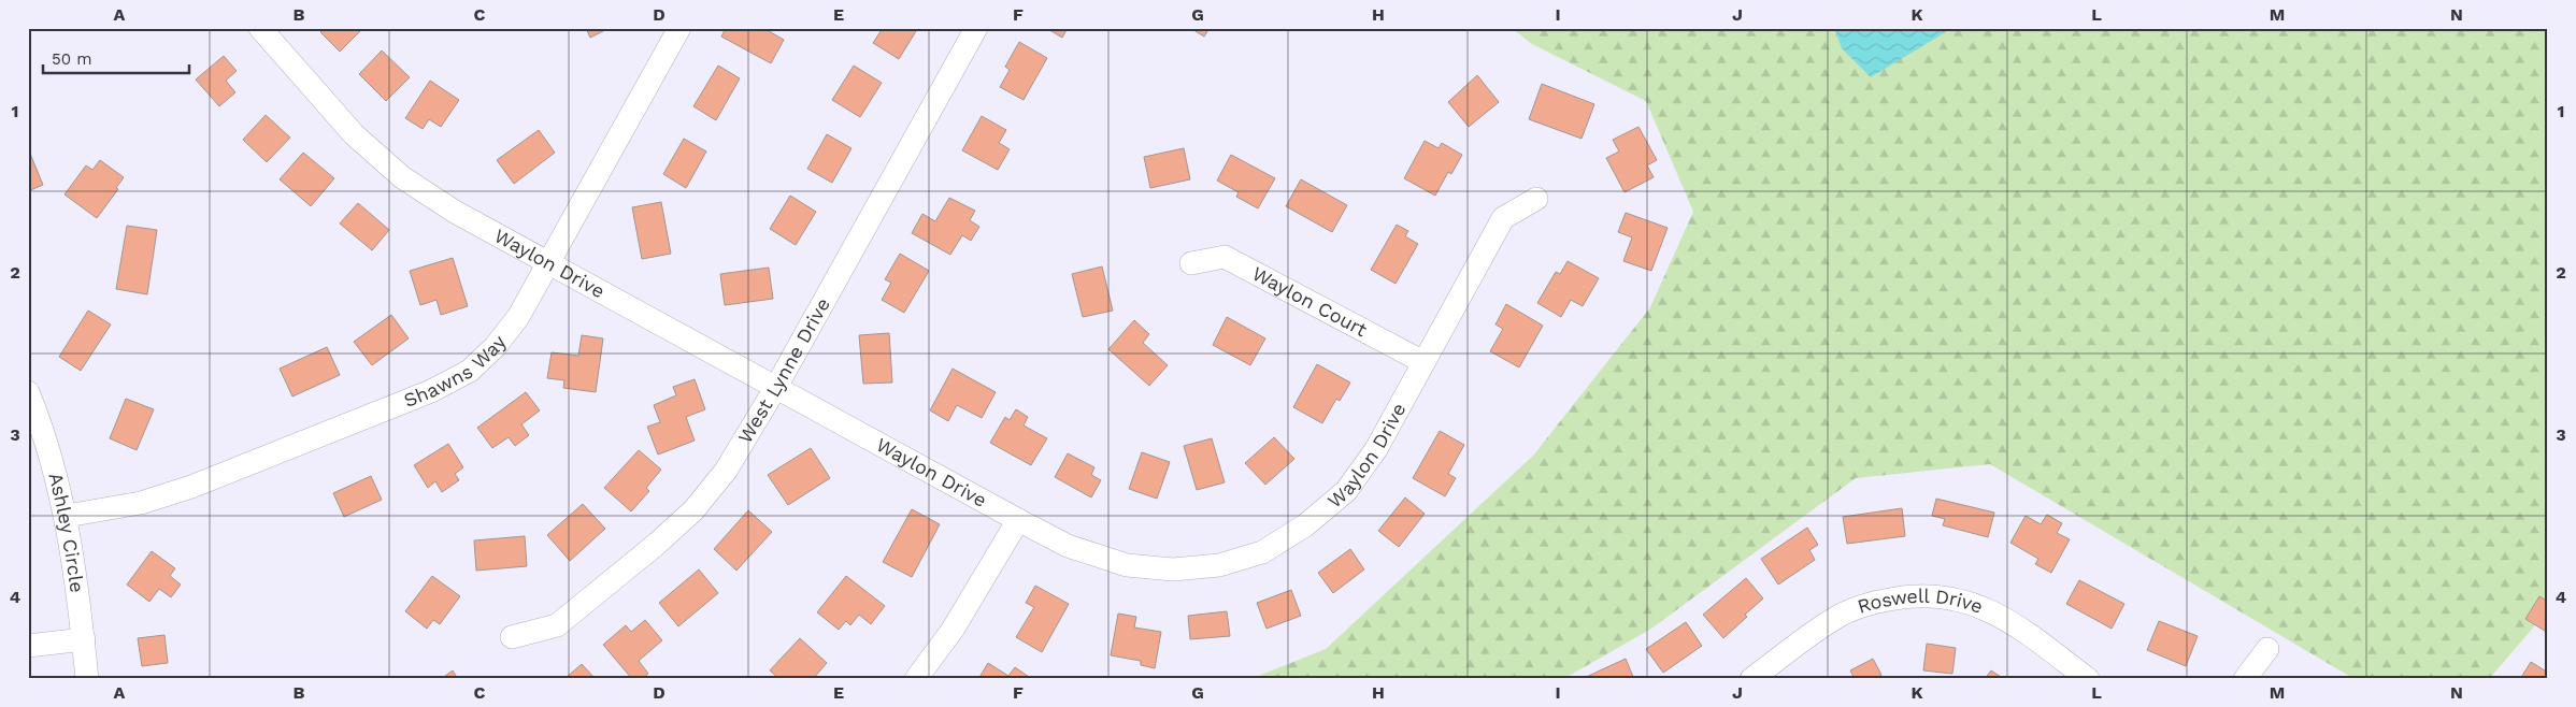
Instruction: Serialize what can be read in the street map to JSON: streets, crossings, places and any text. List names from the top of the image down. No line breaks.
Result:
{"streets":{"street":["Waylon Drive","Waylon Court","Shawns Way","West Lynne Drive","Ashley Circle","Roswell Drive"]},"crossings":[["Waylon Drive","Waylon Court"],["Waylon Drive","Shawns Way"],["Waylon Drive","West Lynne Drive"],["Shawns Way","Ashley Circle"]],"scale_bar":"50 m","grid":{"columns":["A","B","C","D","E","F","G","H","I","J","K","L","M","N"],"rows":["1","2","3","4"]}}
